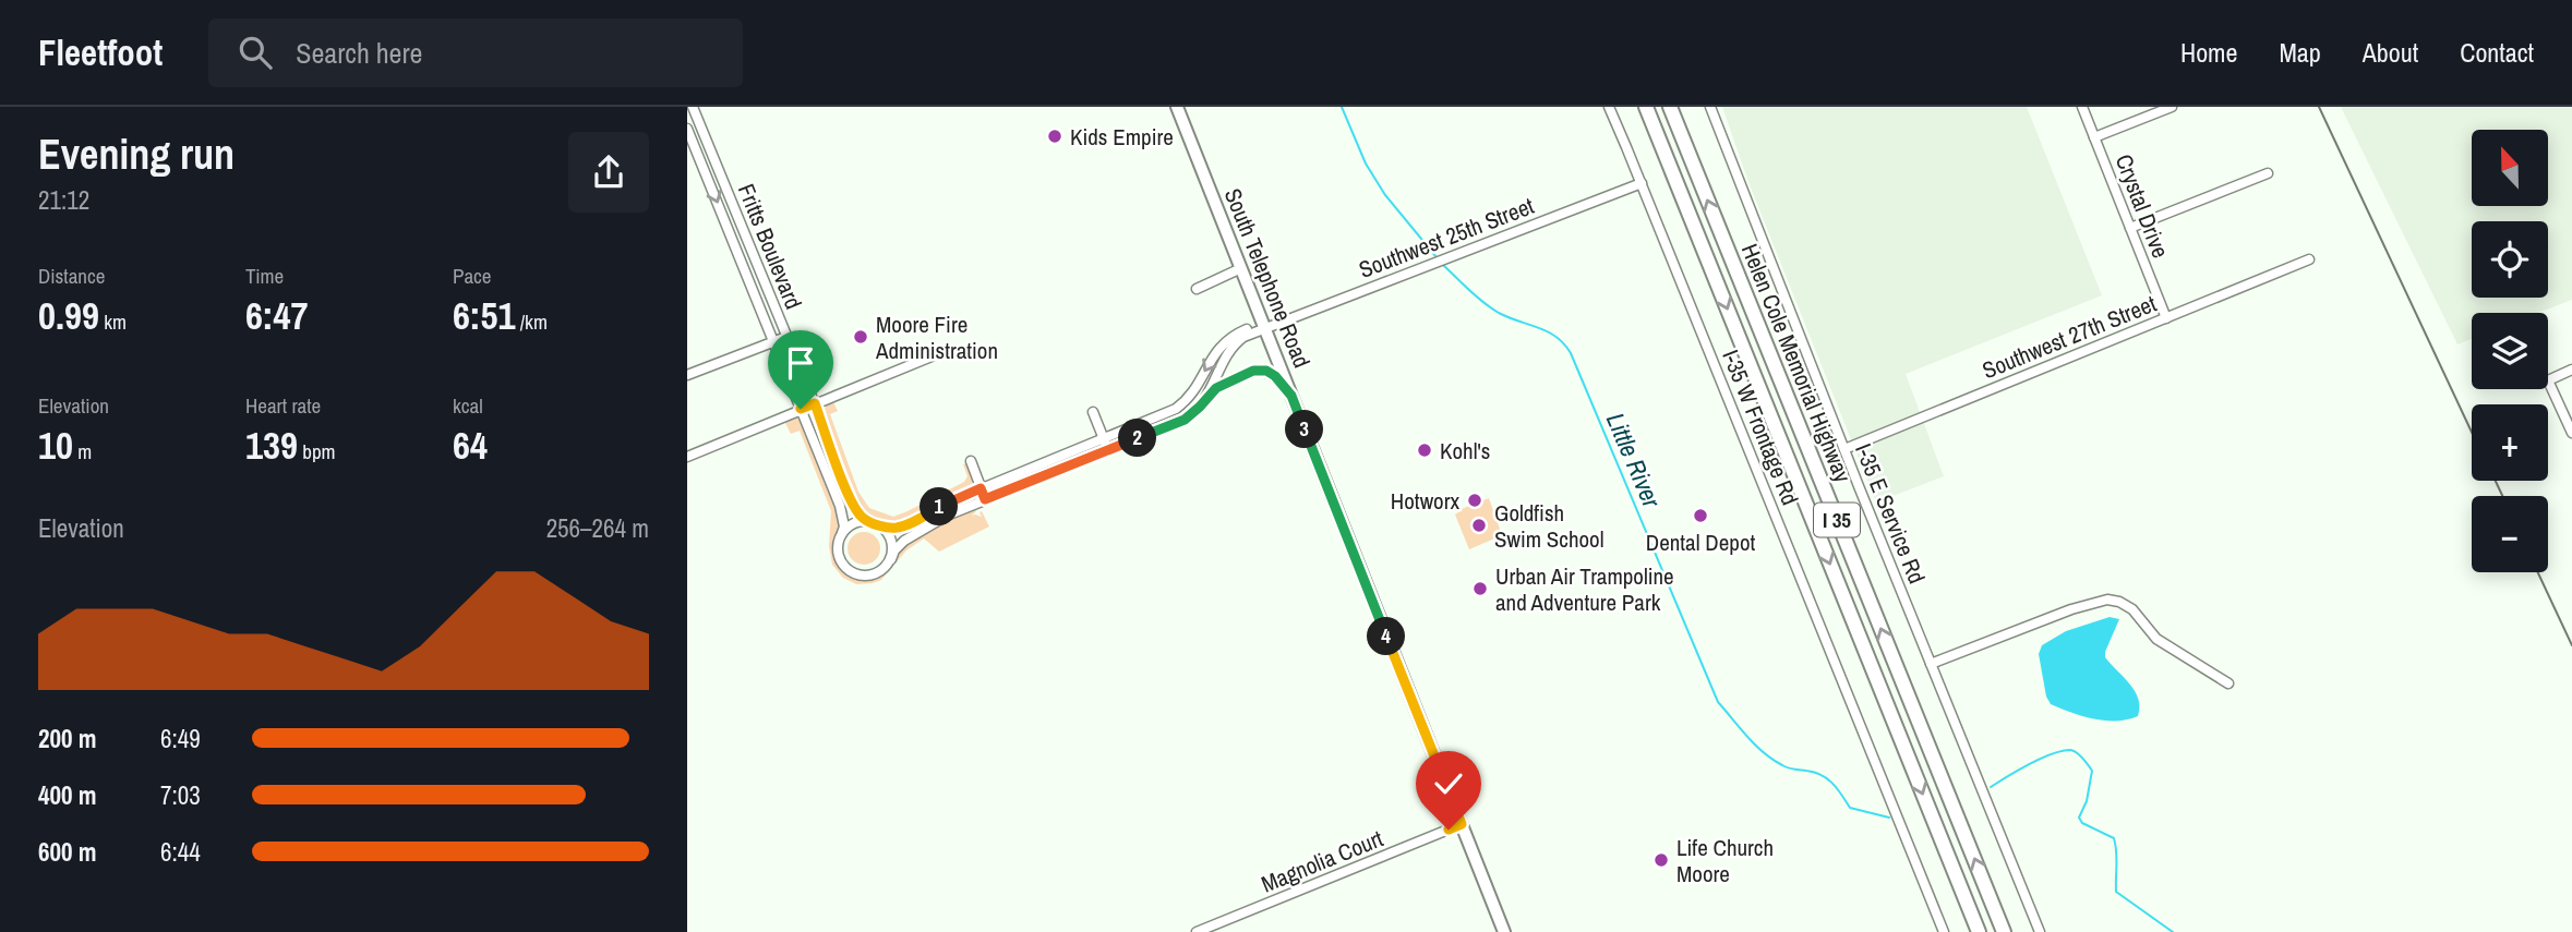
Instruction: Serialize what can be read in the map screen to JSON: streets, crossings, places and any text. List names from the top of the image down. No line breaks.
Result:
{"streets":{"highway":["Helen Cole Memorial Highway","I 35"],"main road":["South Telephone Road"],"street":["Crystal Drive","Southwest 25th Street","Fritts Boulevard","Southwest 27th Street","I-35 W Frontage Rd","I-35 E Service Rd","Magnolia Court"]},"crossings":[["Crystal Drive","Southwest 27th Street"],["Southwest 25th Street","South Telephone Road"],["Southwest 25th Street","I-35 W Frontage Rd"],["South Telephone Road","Magnolia Court"],["Southwest 27th Street","I-35 E Service Rd"]],"water":["Little River"],"places":["Kids Empire","Moore Fire Administration","Kohl's","Hotworx","Dental Depot","Goldfish Swim School","Urban Air Trampoline and Adventure Park","Life Church Moore"],"north":"top","page":{"header":"Fleetfoot","search":"Search here","nav":["Home","Map","About","Contact"],"heading":["Evening run","21:12"],"map_buttons":["+","−"],"stats":[["Distance","0.99 km"],["Time","6:47"],["Pace","6:51 /km"],["Elevation","10 m"],["Heart rate","139 bpm"],["kcal","64"]],"pins":["3","2","1","4"],"chart":["Elevation","256–264 m"],"list":[{"name":"200 m","note":"6:49"},{"name":"400 m","note":"7:03"},{"name":"600 m","note":"6:44"}]}}
